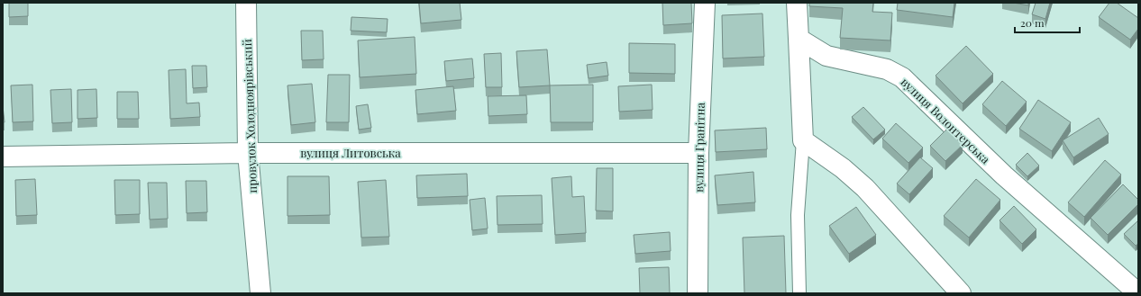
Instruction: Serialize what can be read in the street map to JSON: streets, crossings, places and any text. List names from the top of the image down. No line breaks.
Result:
{"streets":{"street":["провулок Холодноярівський","вулиця Волонтерська","вулиця Гранітна","вулиця Литовська"]},"crossings":[["провулок Холодноярівський","вулиця Литовська"],["вулиця Гранітна","вулиця Литовська"]],"scale_bar":"20 m"}
